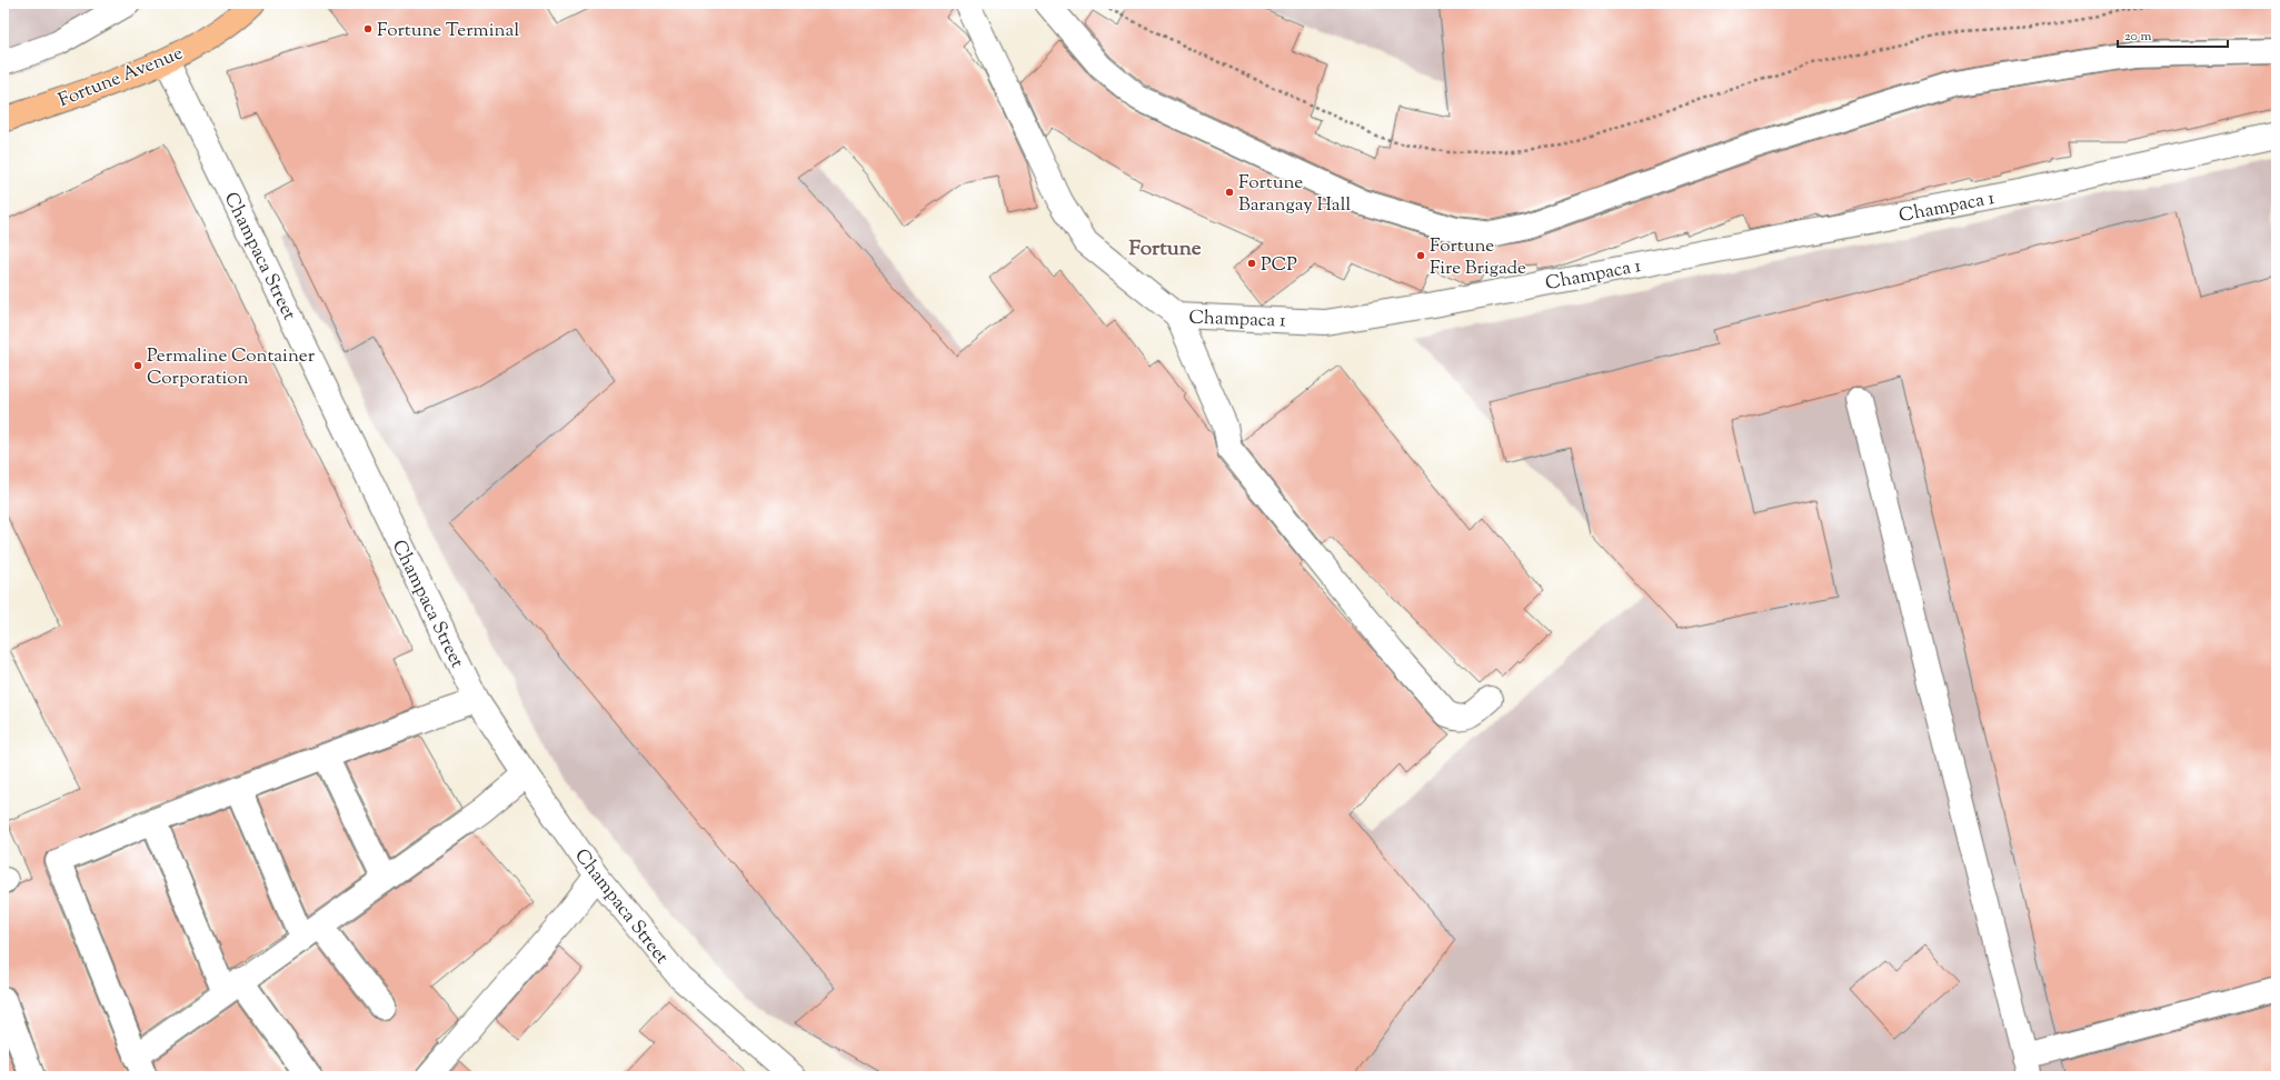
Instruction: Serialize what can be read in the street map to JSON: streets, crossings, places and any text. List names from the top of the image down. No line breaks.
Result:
{"streets":{"main road":["Fortune Avenue"],"street":["Champaca 1","Champaca Street"]},"crossings":[["Fortune Avenue","Champaca Street"]],"districts":["Fortune"],"places":["Fortune Terminal","Fortune Barangay Hall","Fortune Fire Brigade","PCP","Permaline Container Corporation"],"scale_bar":"20 m"}
